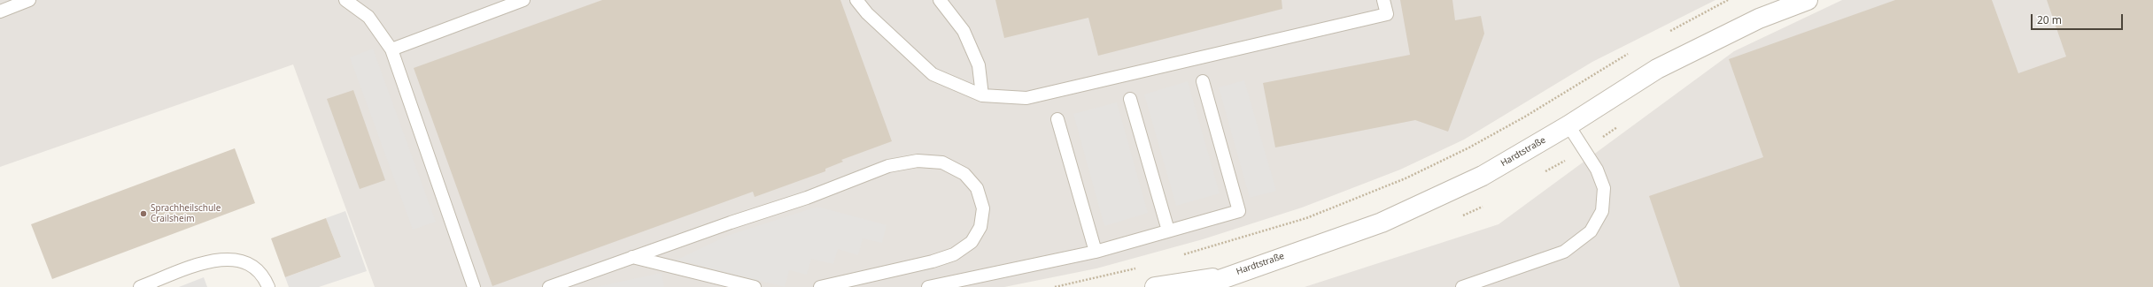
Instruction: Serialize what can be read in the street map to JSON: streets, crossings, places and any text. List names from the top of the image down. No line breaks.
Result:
{"streets":{"street":["Hardtstraße"]},"places":["Sprachheilschule Crailsheim"],"scale_bar":"20 m"}
